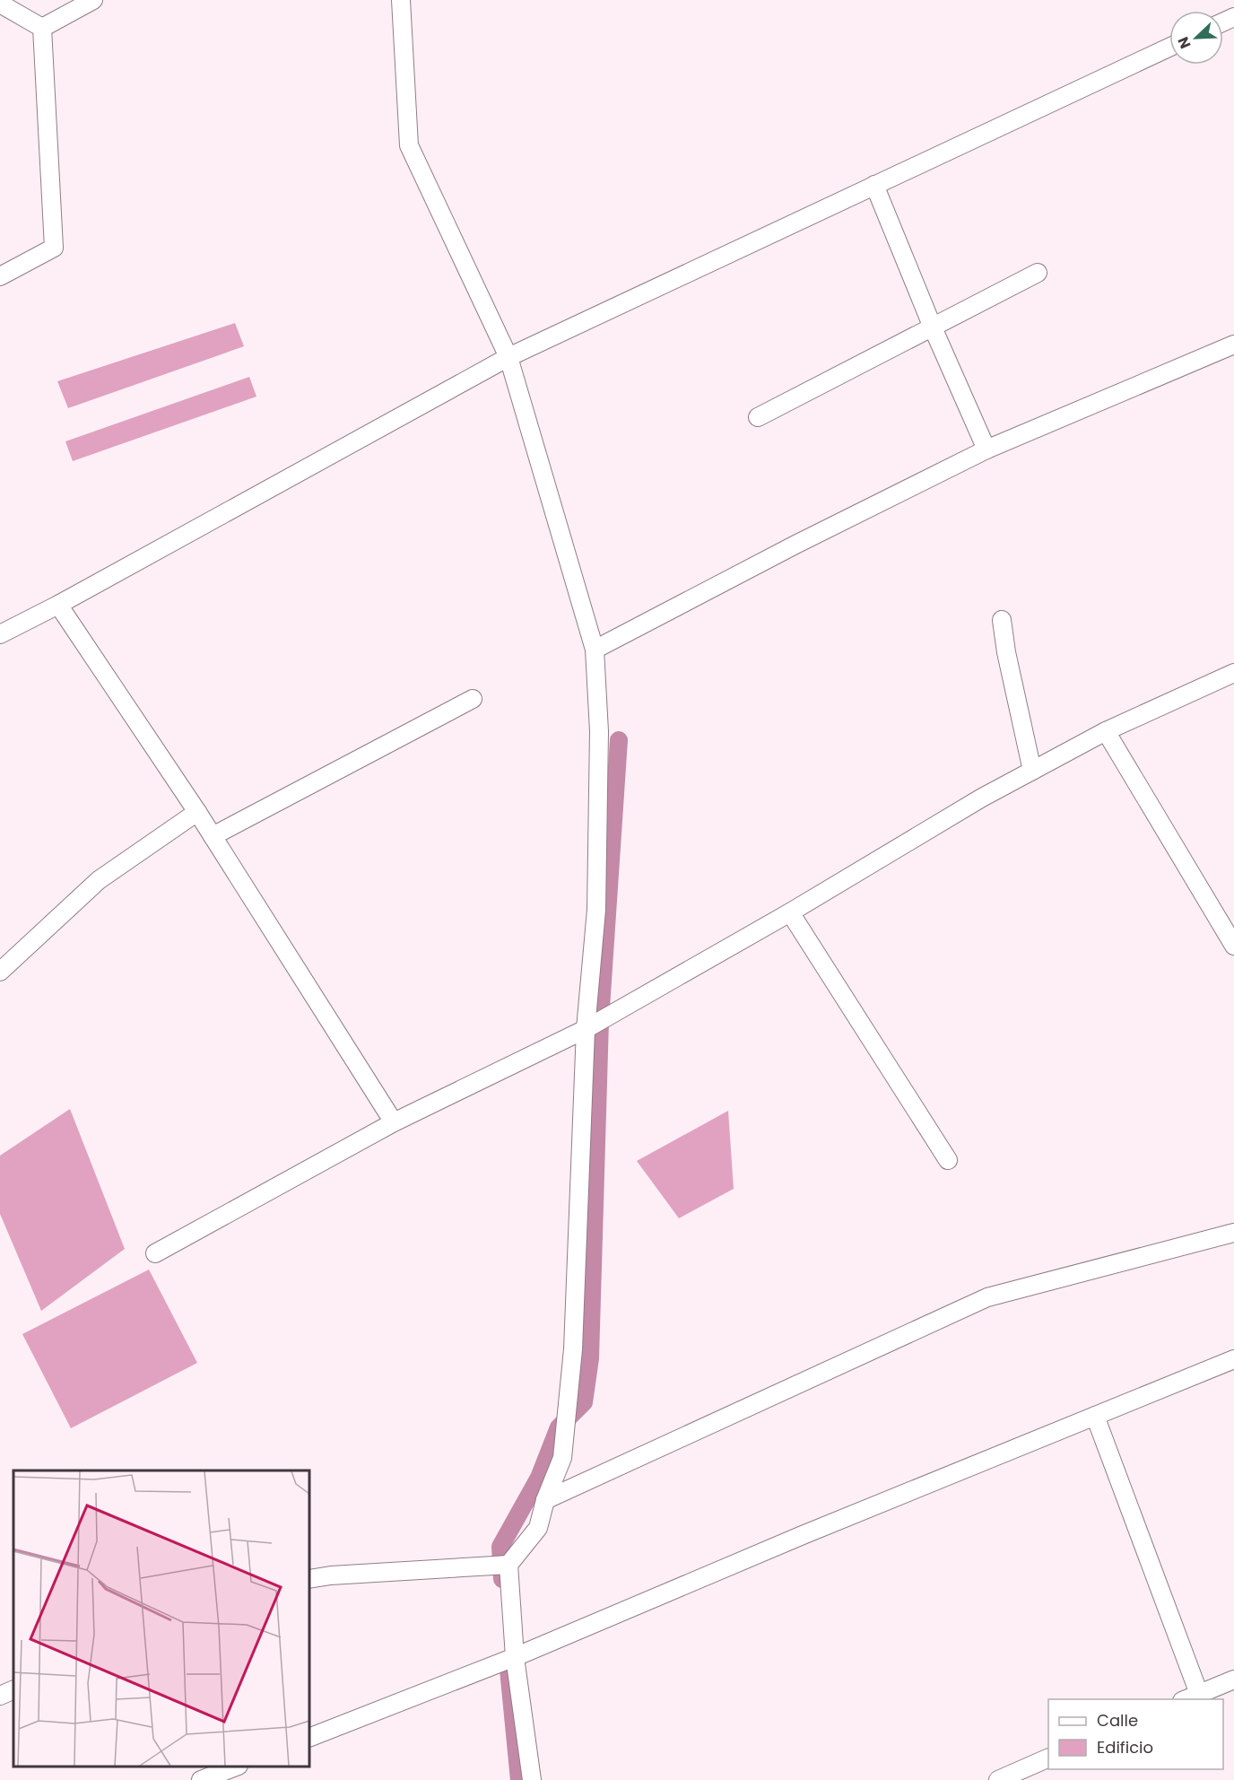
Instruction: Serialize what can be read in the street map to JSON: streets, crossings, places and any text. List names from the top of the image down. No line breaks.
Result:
{"legend":["Calle","Edificio"],"north":"bottom left"}
